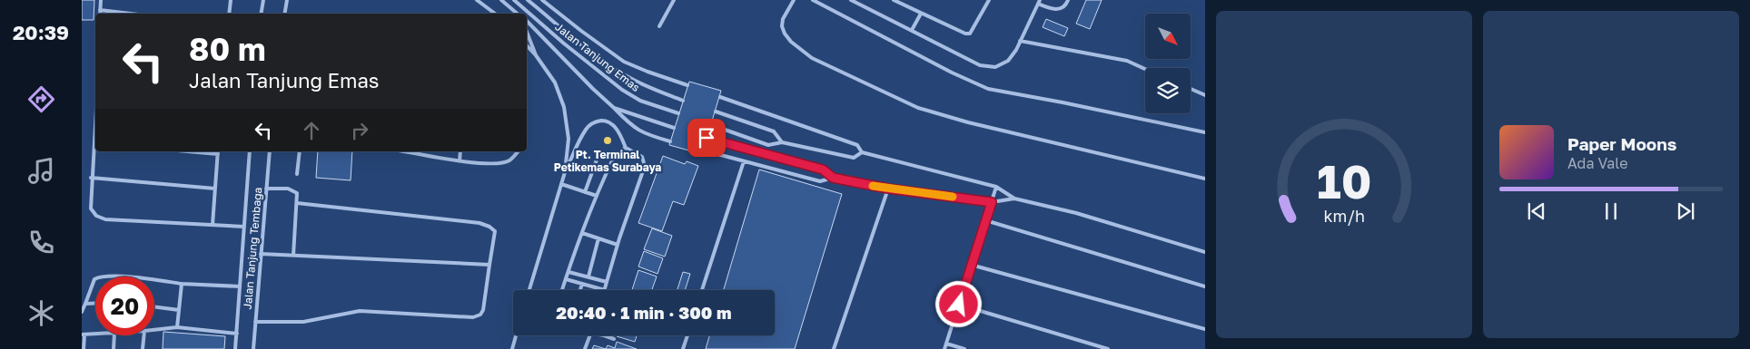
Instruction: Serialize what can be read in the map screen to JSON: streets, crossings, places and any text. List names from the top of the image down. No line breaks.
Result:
{"streets":{"lane":["Jalan Tanjung Emas","Jalan Tanjung Tembaga"]},"places":["Pt. Terminal Petikemas Surabaya"],"north":"bottom right","page":{"tabs":"20:39","turn":["80 m","Jalan Tanjung Emas"],"song":["Paper Moons","Ada Vale"],"limit":"20","trip":"20:40 · 1 min · 300 m","gauge":["10","km/h"]}}
